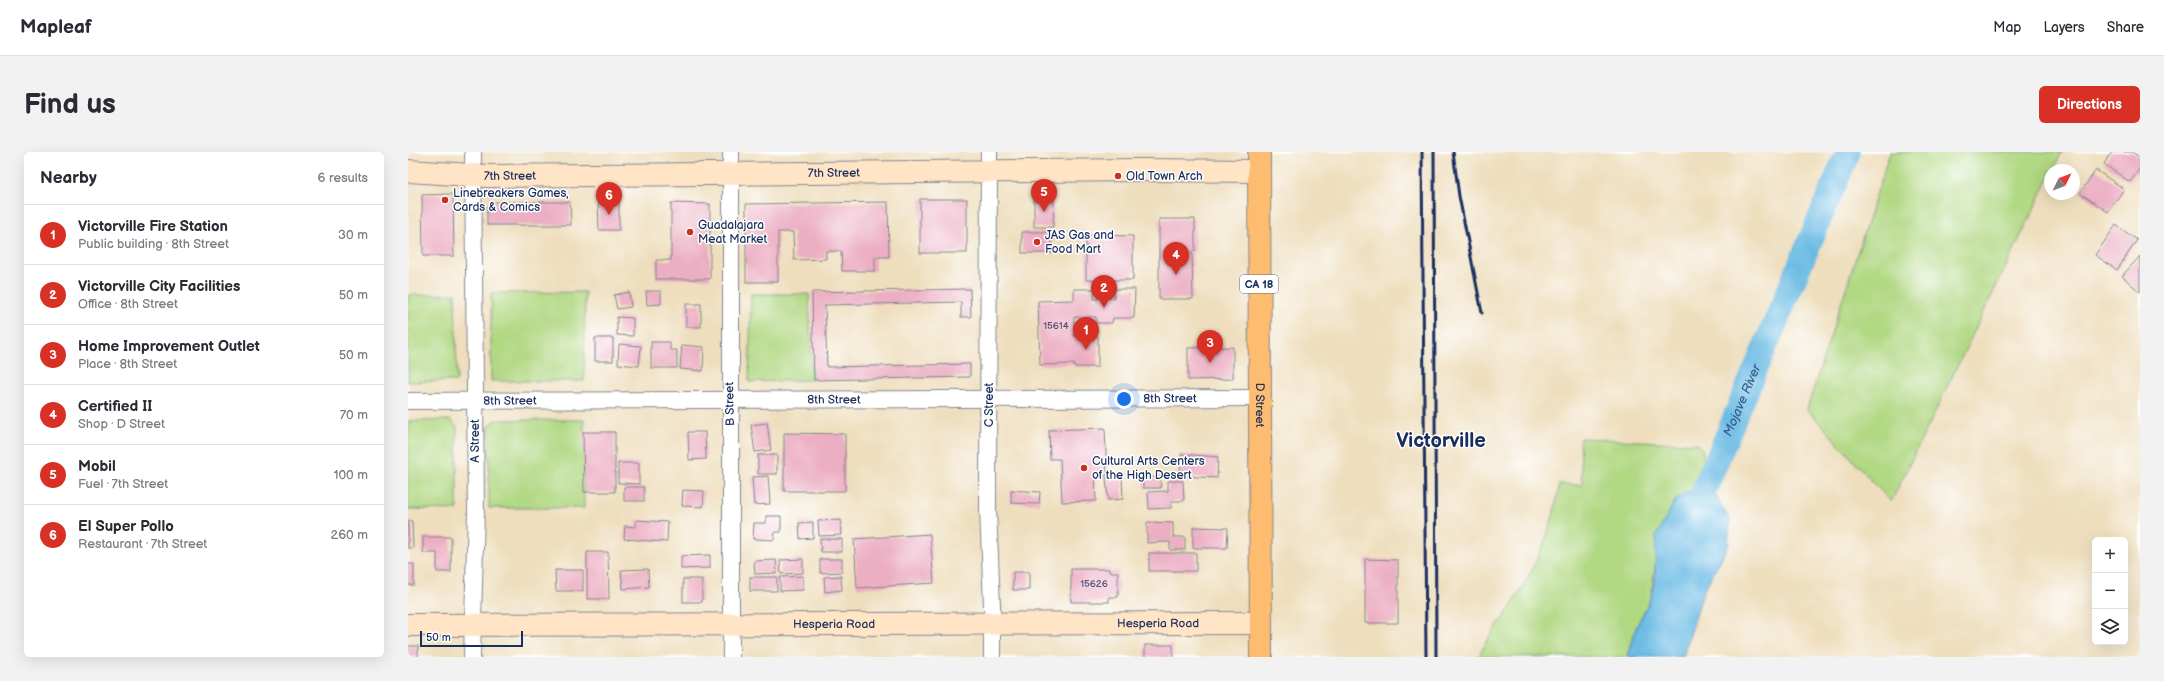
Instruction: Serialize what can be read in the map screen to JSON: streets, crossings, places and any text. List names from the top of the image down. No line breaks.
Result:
{"streets":{"main road":["7th Street","CA 18","D Street","Hesperia Road"],"street":["8th Street","B Street","C Street","A Street"]},"crossings":[["7th Street","B Street"],["7th Street","C Street"],["7th Street","D Street"],["7th Street","A Street"],["8th Street","B Street"],["8th Street","C Street"],["8th Street","D Street"],["8th Street","A Street"],["B Street","Hesperia Road"],["C Street","Hesperia Road"],["D Street","Hesperia Road"],["A Street","Hesperia Road"]],"districts":["Victorville"],"water":["Mojave River"],"places":["Old Town Arch","Linebreakers Games, Cards & Comics","Guadalajara Meat Market","JAS Gas and Food Mart","Cultural Arts Centers of the High Desert"],"house_numbers":["15614","15626"],"scale_bar":"50 m","north":"top right","page":{"header":"Mapleaf","nav":["Map","Layers","Share"],"buttons":"Directions","title":"Find us","heading":["Nearby","6 results"],"pins":["5","6","4","2","1","3"],"list":[{"mark":"1","name":"Victorville Fire Station","note":"Public building · 8th Street","value":"30 m"},{"mark":"2","name":"Victorville City Facilities","note":"Office · 8th Street","value":"50 m"},{"mark":"3","name":"Home Improvement Outlet","note":"Place · 8th Street","value":"50 m"},{"mark":"4","name":"Certified II","note":"Shop · D Street","value":"70 m"},{"mark":"5","name":"Mobil","note":"Fuel · 7th Street","value":"100 m"},{"mark":"6","name":"El Super Pollo","note":"Restaurant · 7th Street","value":"260 m"}],"map_buttons":["+","−"],"scale":"50 m"}}
